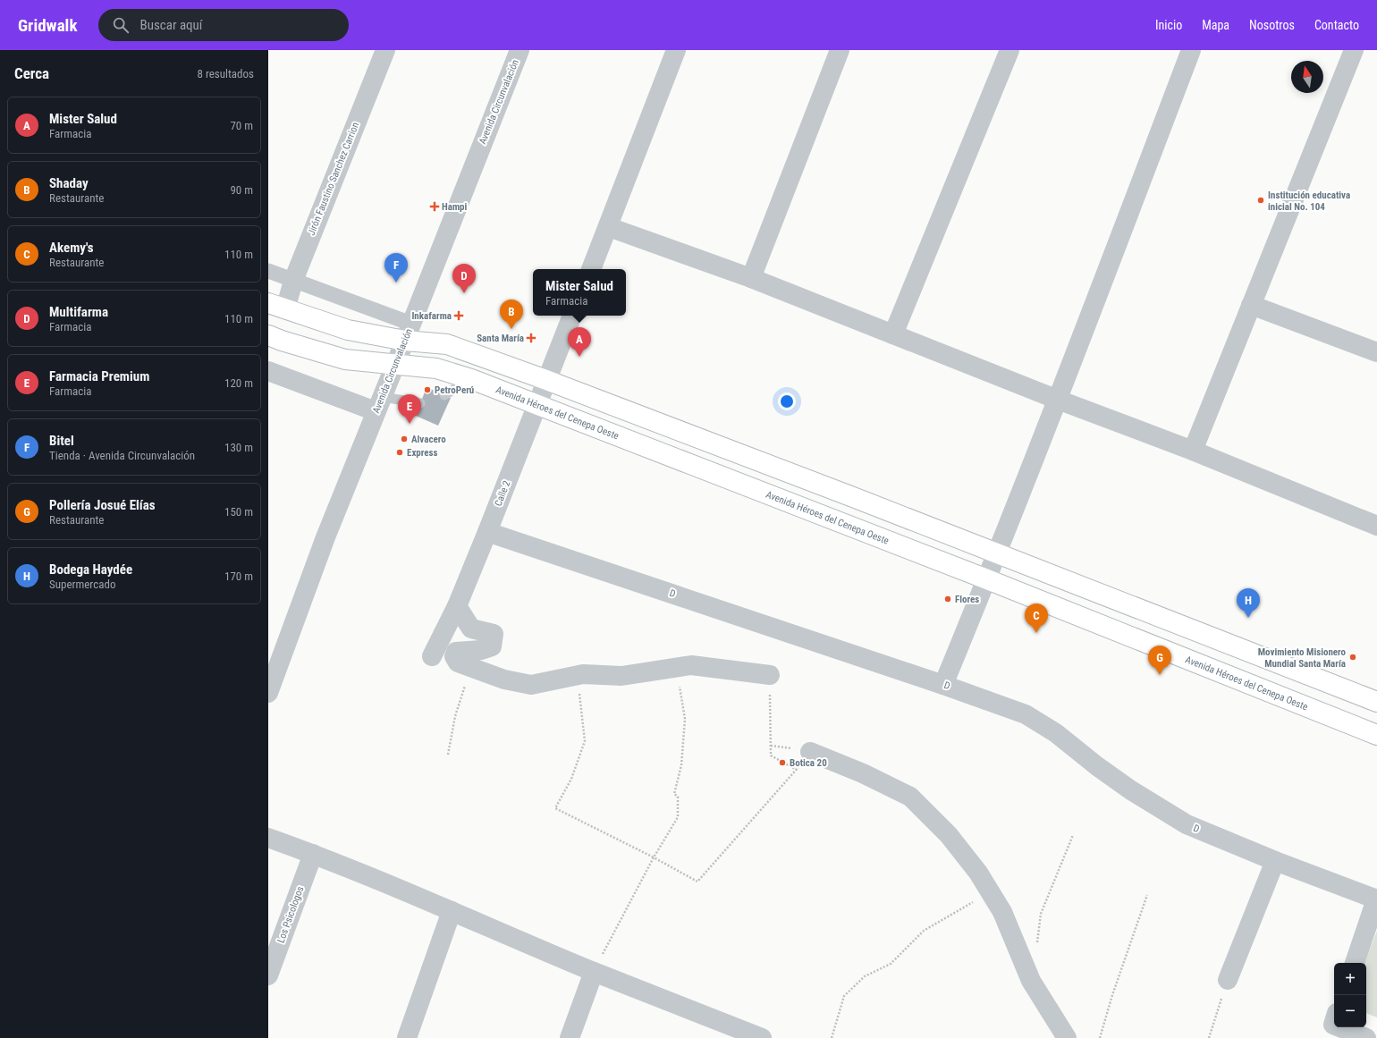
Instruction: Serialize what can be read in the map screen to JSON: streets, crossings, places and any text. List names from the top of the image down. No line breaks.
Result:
{"streets":{"main road":["Avenida Héroes del Cenepa Oeste"],"street":["Avenida Circunvalación","Jirón Faustino Sanchez Carrion","Calle 2","D","Los Psicologos"]},"crossings":[["Avenida Circunvalación","Avenida Héroes del Cenepa Oeste"],["Avenida Héroes del Cenepa Oeste","Calle 2"],["Calle 2","D"]],"places":{"other":["Institución educativa inicial No. 104","PetroPerú","Alvacero","Express","Flores","Movimiento Misionero Mundial Santa María","Botica 20"],"health":["Hampi","Inkafarma","Santa María"]},"north":"top","page":{"header":"Gridwalk","search":"Buscar aquí","nav":["Inicio","Mapa","Nosotros","Contacto"],"heading":["Cerca","8 resultados"],"list":[{"mark":"A","name":"Mister Salud","note":"Farmacia","value":"70 m"},{"mark":"B","name":"Shaday","note":"Restaurante","value":"90 m"},{"mark":"C","name":"Akemy's","note":"Restaurante","value":"110 m"},{"mark":"D","name":"Multifarma","note":"Farmacia","value":"110 m"},{"mark":"E","name":"Farmacia Premium","note":"Farmacia","value":"120 m"},{"mark":"F","name":"Bitel","note":"Tienda · Avenida Circunvalación","value":"130 m"},{"mark":"G","name":"Pollería Josué Elías","note":"Restaurante","value":"150 m"},{"mark":"H","name":"Bodega Haydée","note":"Supermercado","value":"170 m"}],"pins":["F","D","B","A","E","H","C","G"],"popup":["Mister Salud","Farmacia"],"map_buttons":["+","−"]}}
